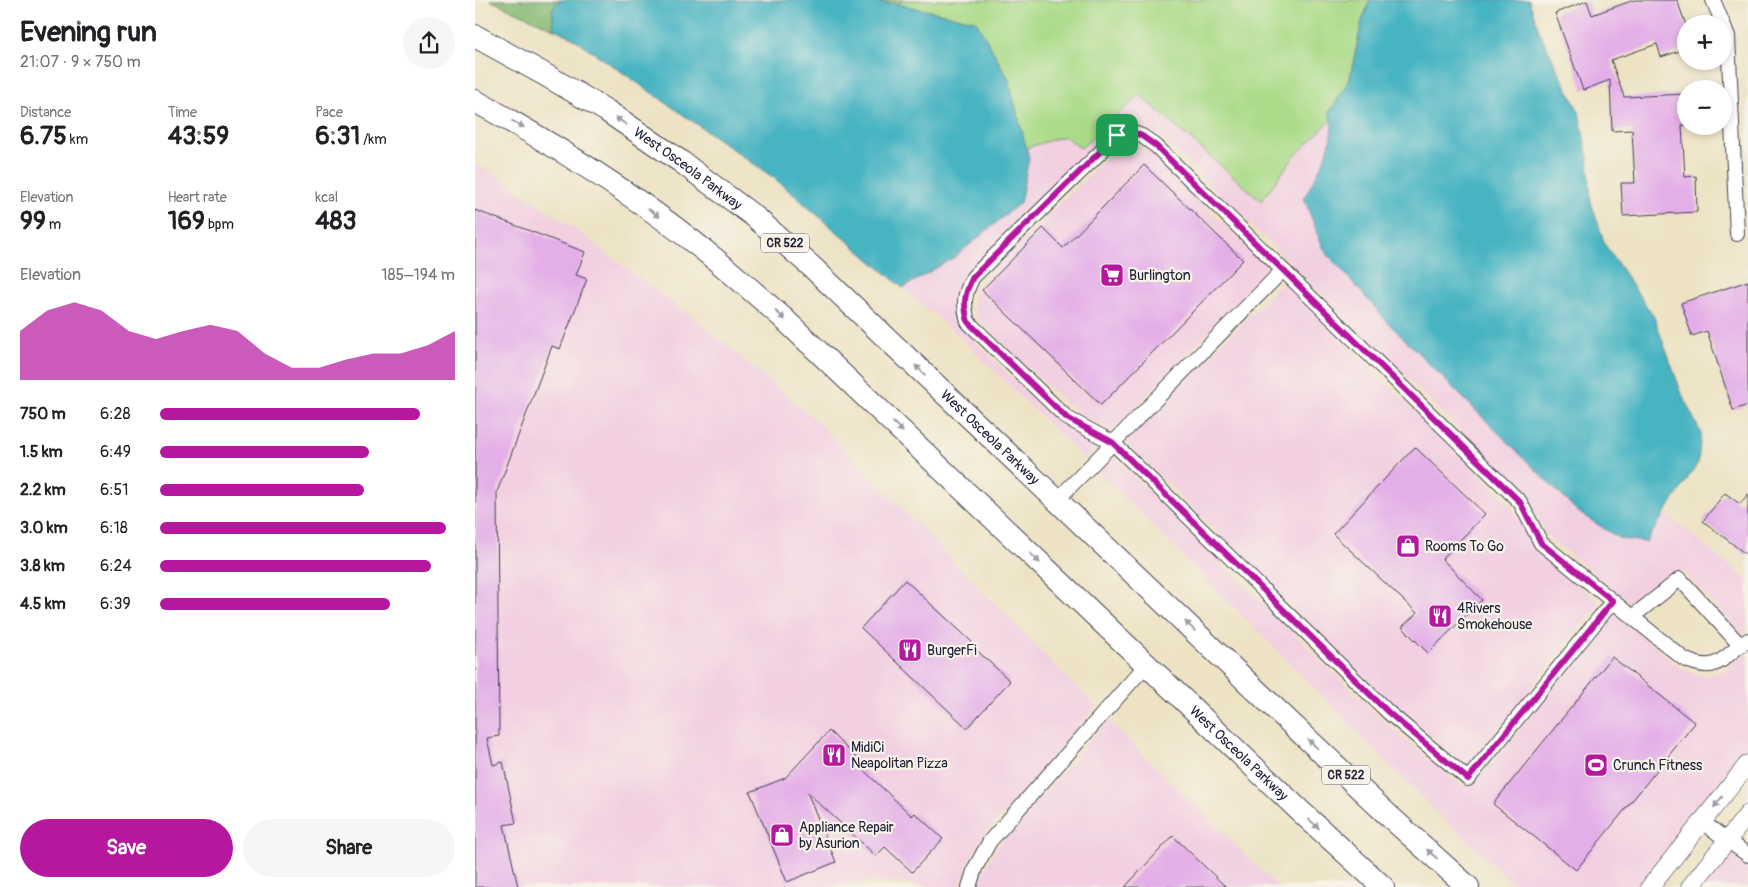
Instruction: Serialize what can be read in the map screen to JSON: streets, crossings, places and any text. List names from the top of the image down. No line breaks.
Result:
{"streets":{"main road":["West Osceola Parkway","CR 522"]},"places":{"supermarket":["Burlington"],"shop":["Rooms To Go","Appliance Repair by Asurion"],"restaurant":["4Rivers Smokehouse","BurgerFi","MidiCi Neapolitan Pizza"],"sports":["Crunch Fitness"]},"page":{"heading":["Evening run","21:07 · 9 × 750 m"],"map_buttons":["+","−"],"stats":[["Distance","6.75 km"],["Time","43:59"],["Pace","6:31 /km"],["Elevation","99 m"],["Heart rate","169 bpm"],["kcal","483"]],"chart":["Elevation","185–194 m"],"list":[{"name":"750 m","note":"6:28"},{"name":"1.5 km","note":"6:49"},{"name":"2.2 km","note":"6:51"},{"name":"3.0 km","note":"6:18"},{"name":"3.8 km","note":"6:24"},{"name":"4.5 km","note":"6:39"}],"buttons":["Save","Share"]}}
